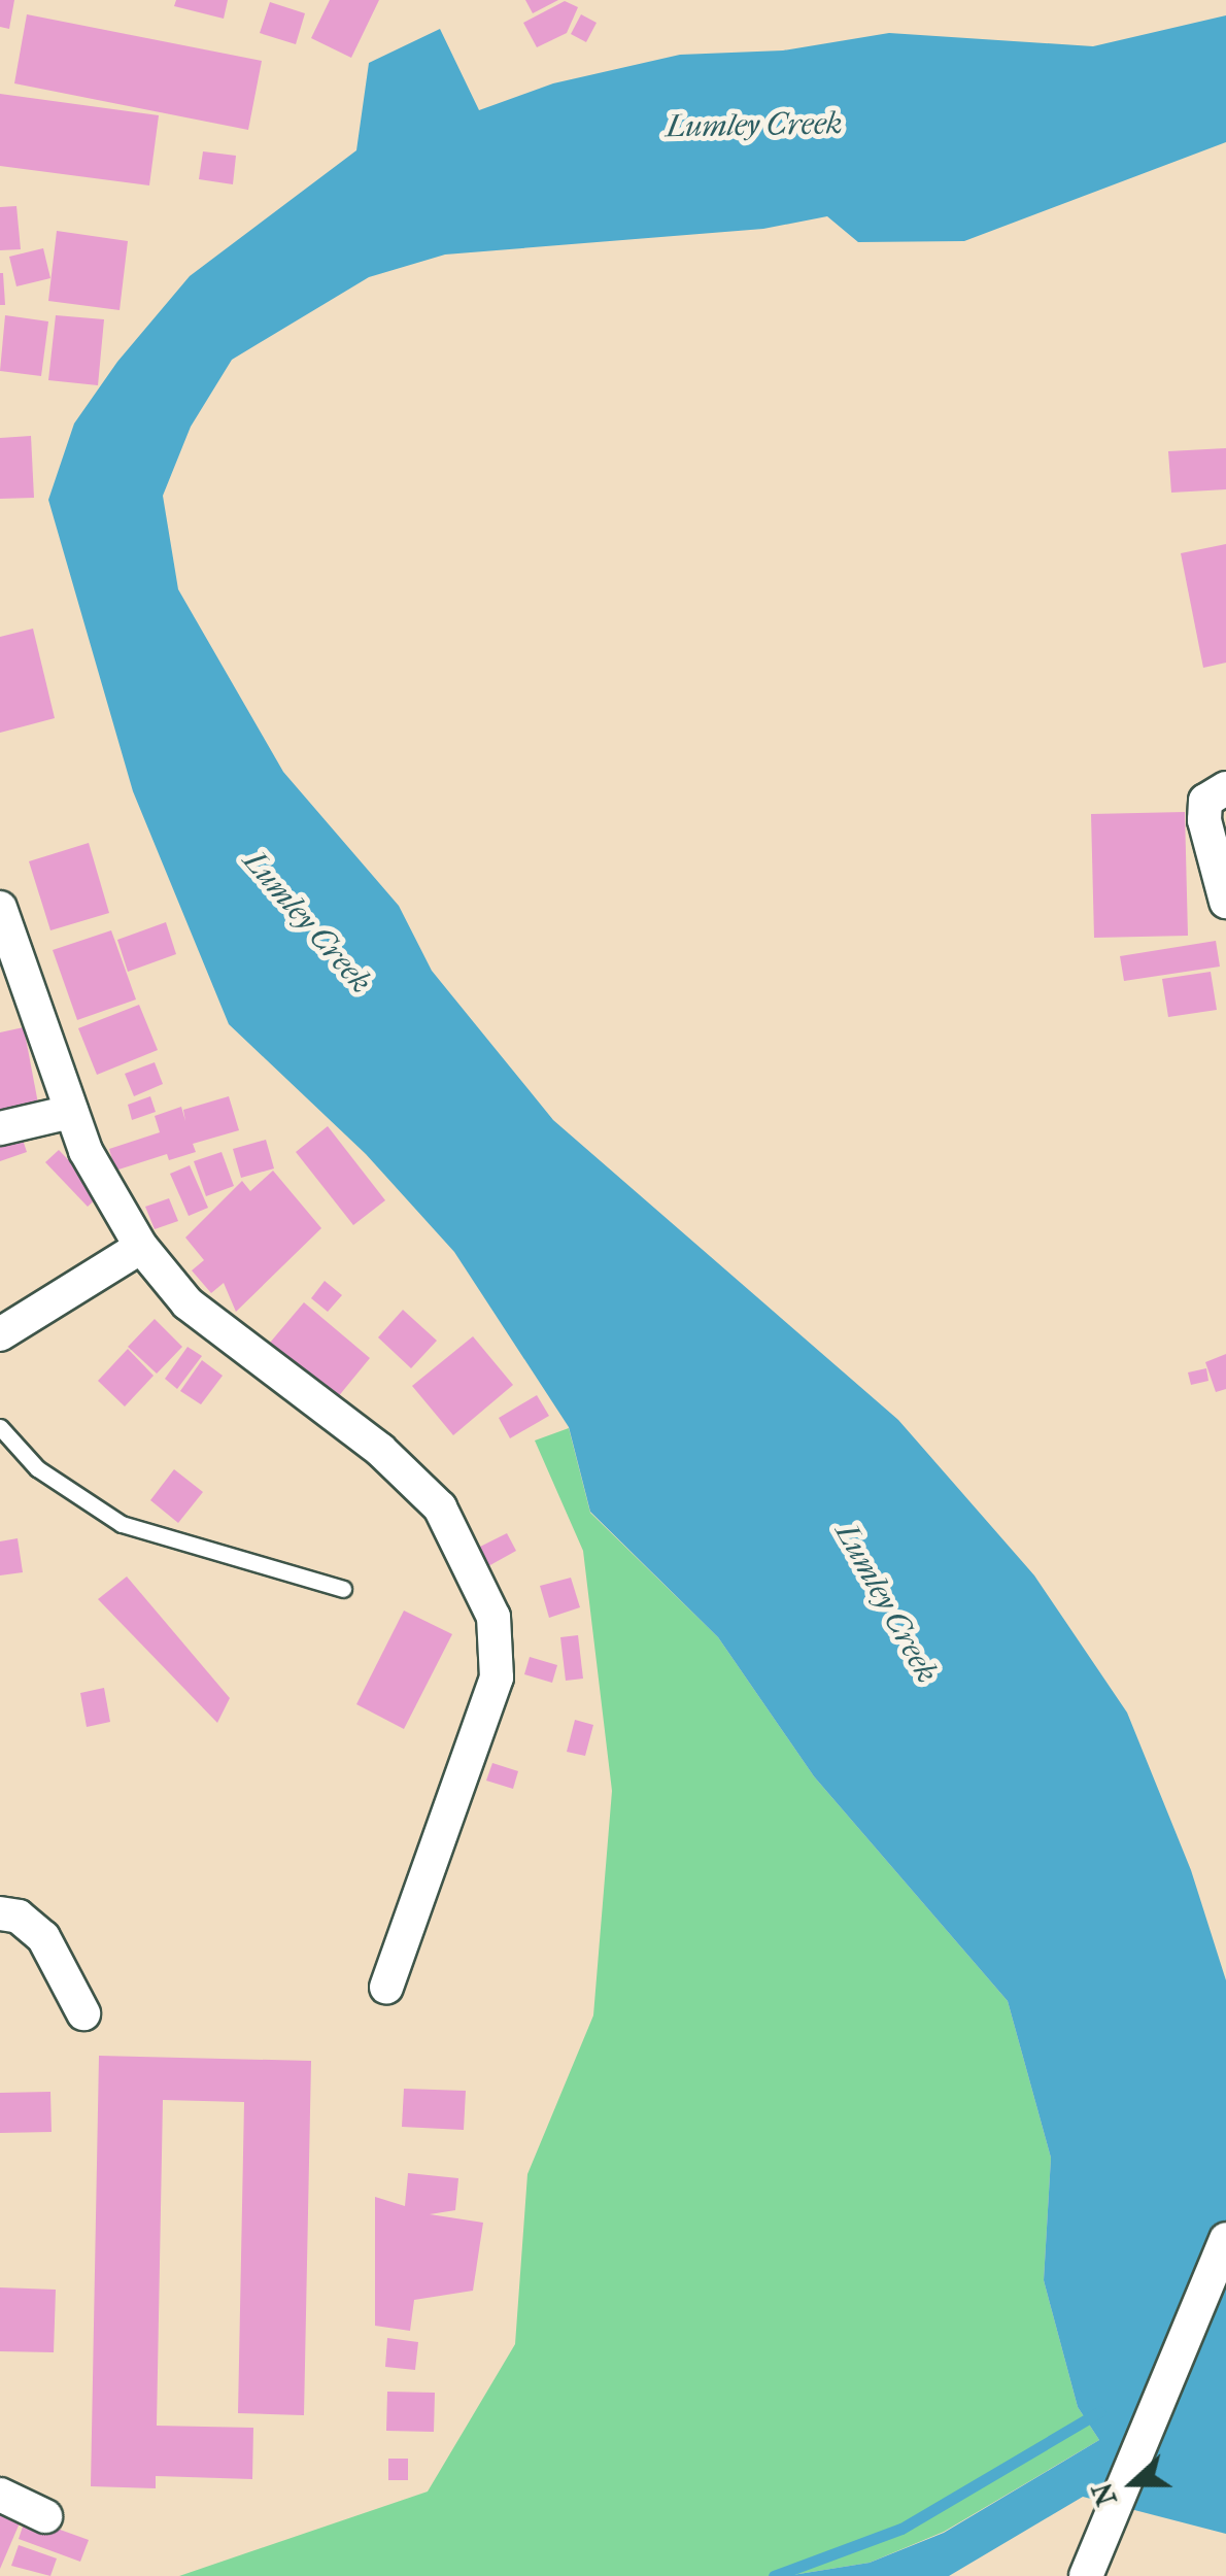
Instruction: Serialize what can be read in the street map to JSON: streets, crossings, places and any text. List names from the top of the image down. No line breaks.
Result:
{"water":["Lumley Creek"],"north":"left"}
